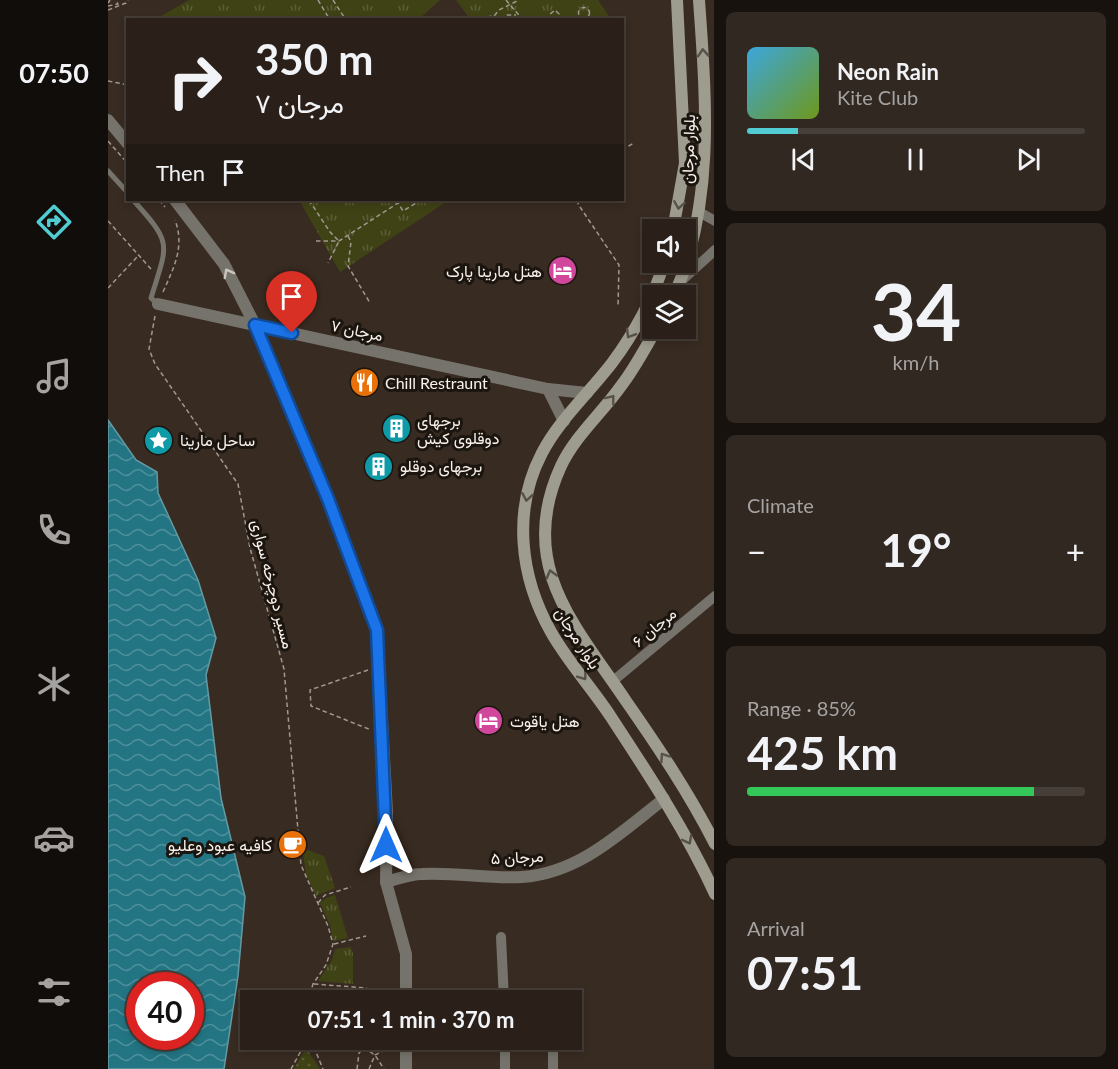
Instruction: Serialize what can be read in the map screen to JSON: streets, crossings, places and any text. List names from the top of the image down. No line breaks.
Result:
{"streets":{"main road":["بلوار مرجان"],"street":["مرجان ۷","مرجان ۶","مرجان ۵"],"path":["مسیر دوچرخه سواری"]},"crossings":[["بلوار مرجان","مرجان ۷"],["بلوار مرجان","مرجان ۶"],["بلوار مرجان","مرجان ۵"],["مرجان ۷","مسیر دوچرخه سواری"]],"places":{"hotel":["هتل مارینا پارک","هتل یاقوت"],"restaurant":["Chill Restraunt"],"building":["برجهای دوقلوی کیش","برجهای دوقلو"],"place":["ساحل مارینا"],"cafe":["کافیه عبود وعلیو"]},"page":{"tabs":"07:50","turn":["350 m","مرجان ۷"],"song":["Neon Rain","Kite Club"],"then":"Then","tile":[["34","km/h"],"Climate",["Range · 85%","425 km"],["Arrival","07:51"]],"heat":["−","19°","+"],"limit":"40","trip":"07:51 · 1 min · 370 m"}}
